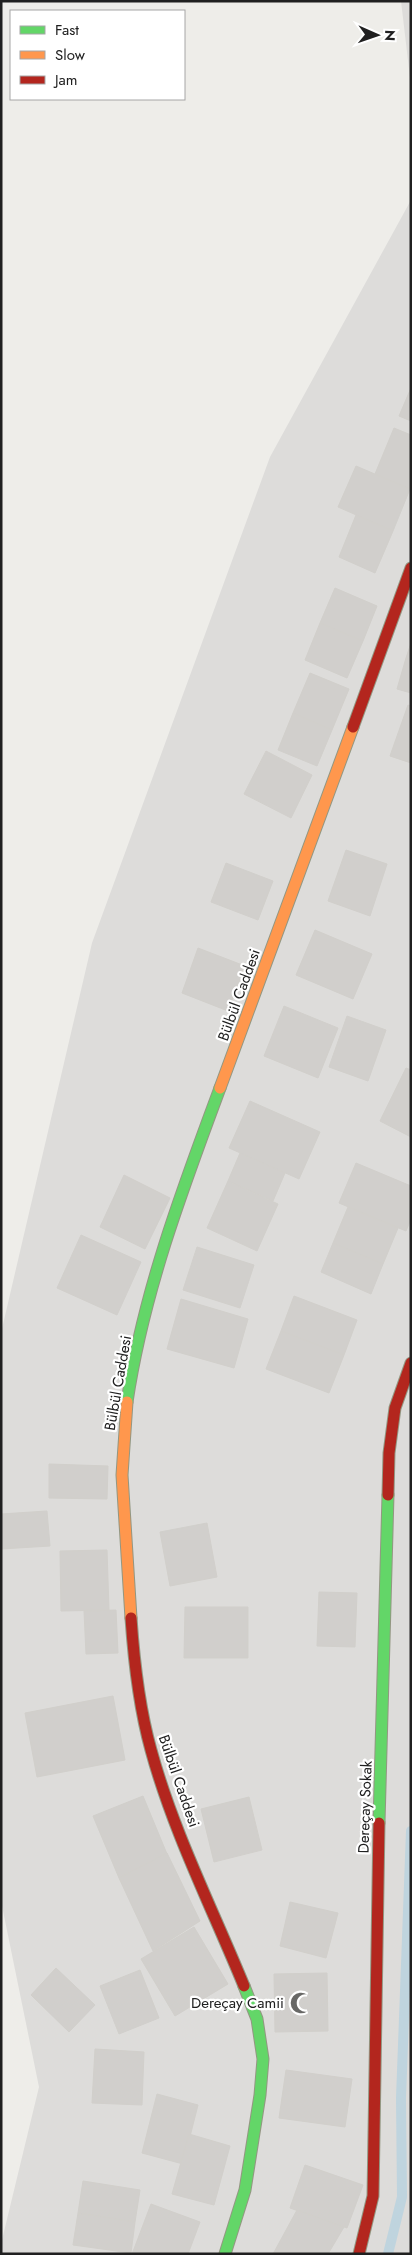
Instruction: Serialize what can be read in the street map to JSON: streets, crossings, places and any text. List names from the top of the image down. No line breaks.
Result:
{"streets":{"street":["Bülbül Caddesi","Dereçay Sokak"]},"places":{"mosque":["Dereçay Camii"]},"legend":["Fast","Slow","Jam"],"north":"right"}
